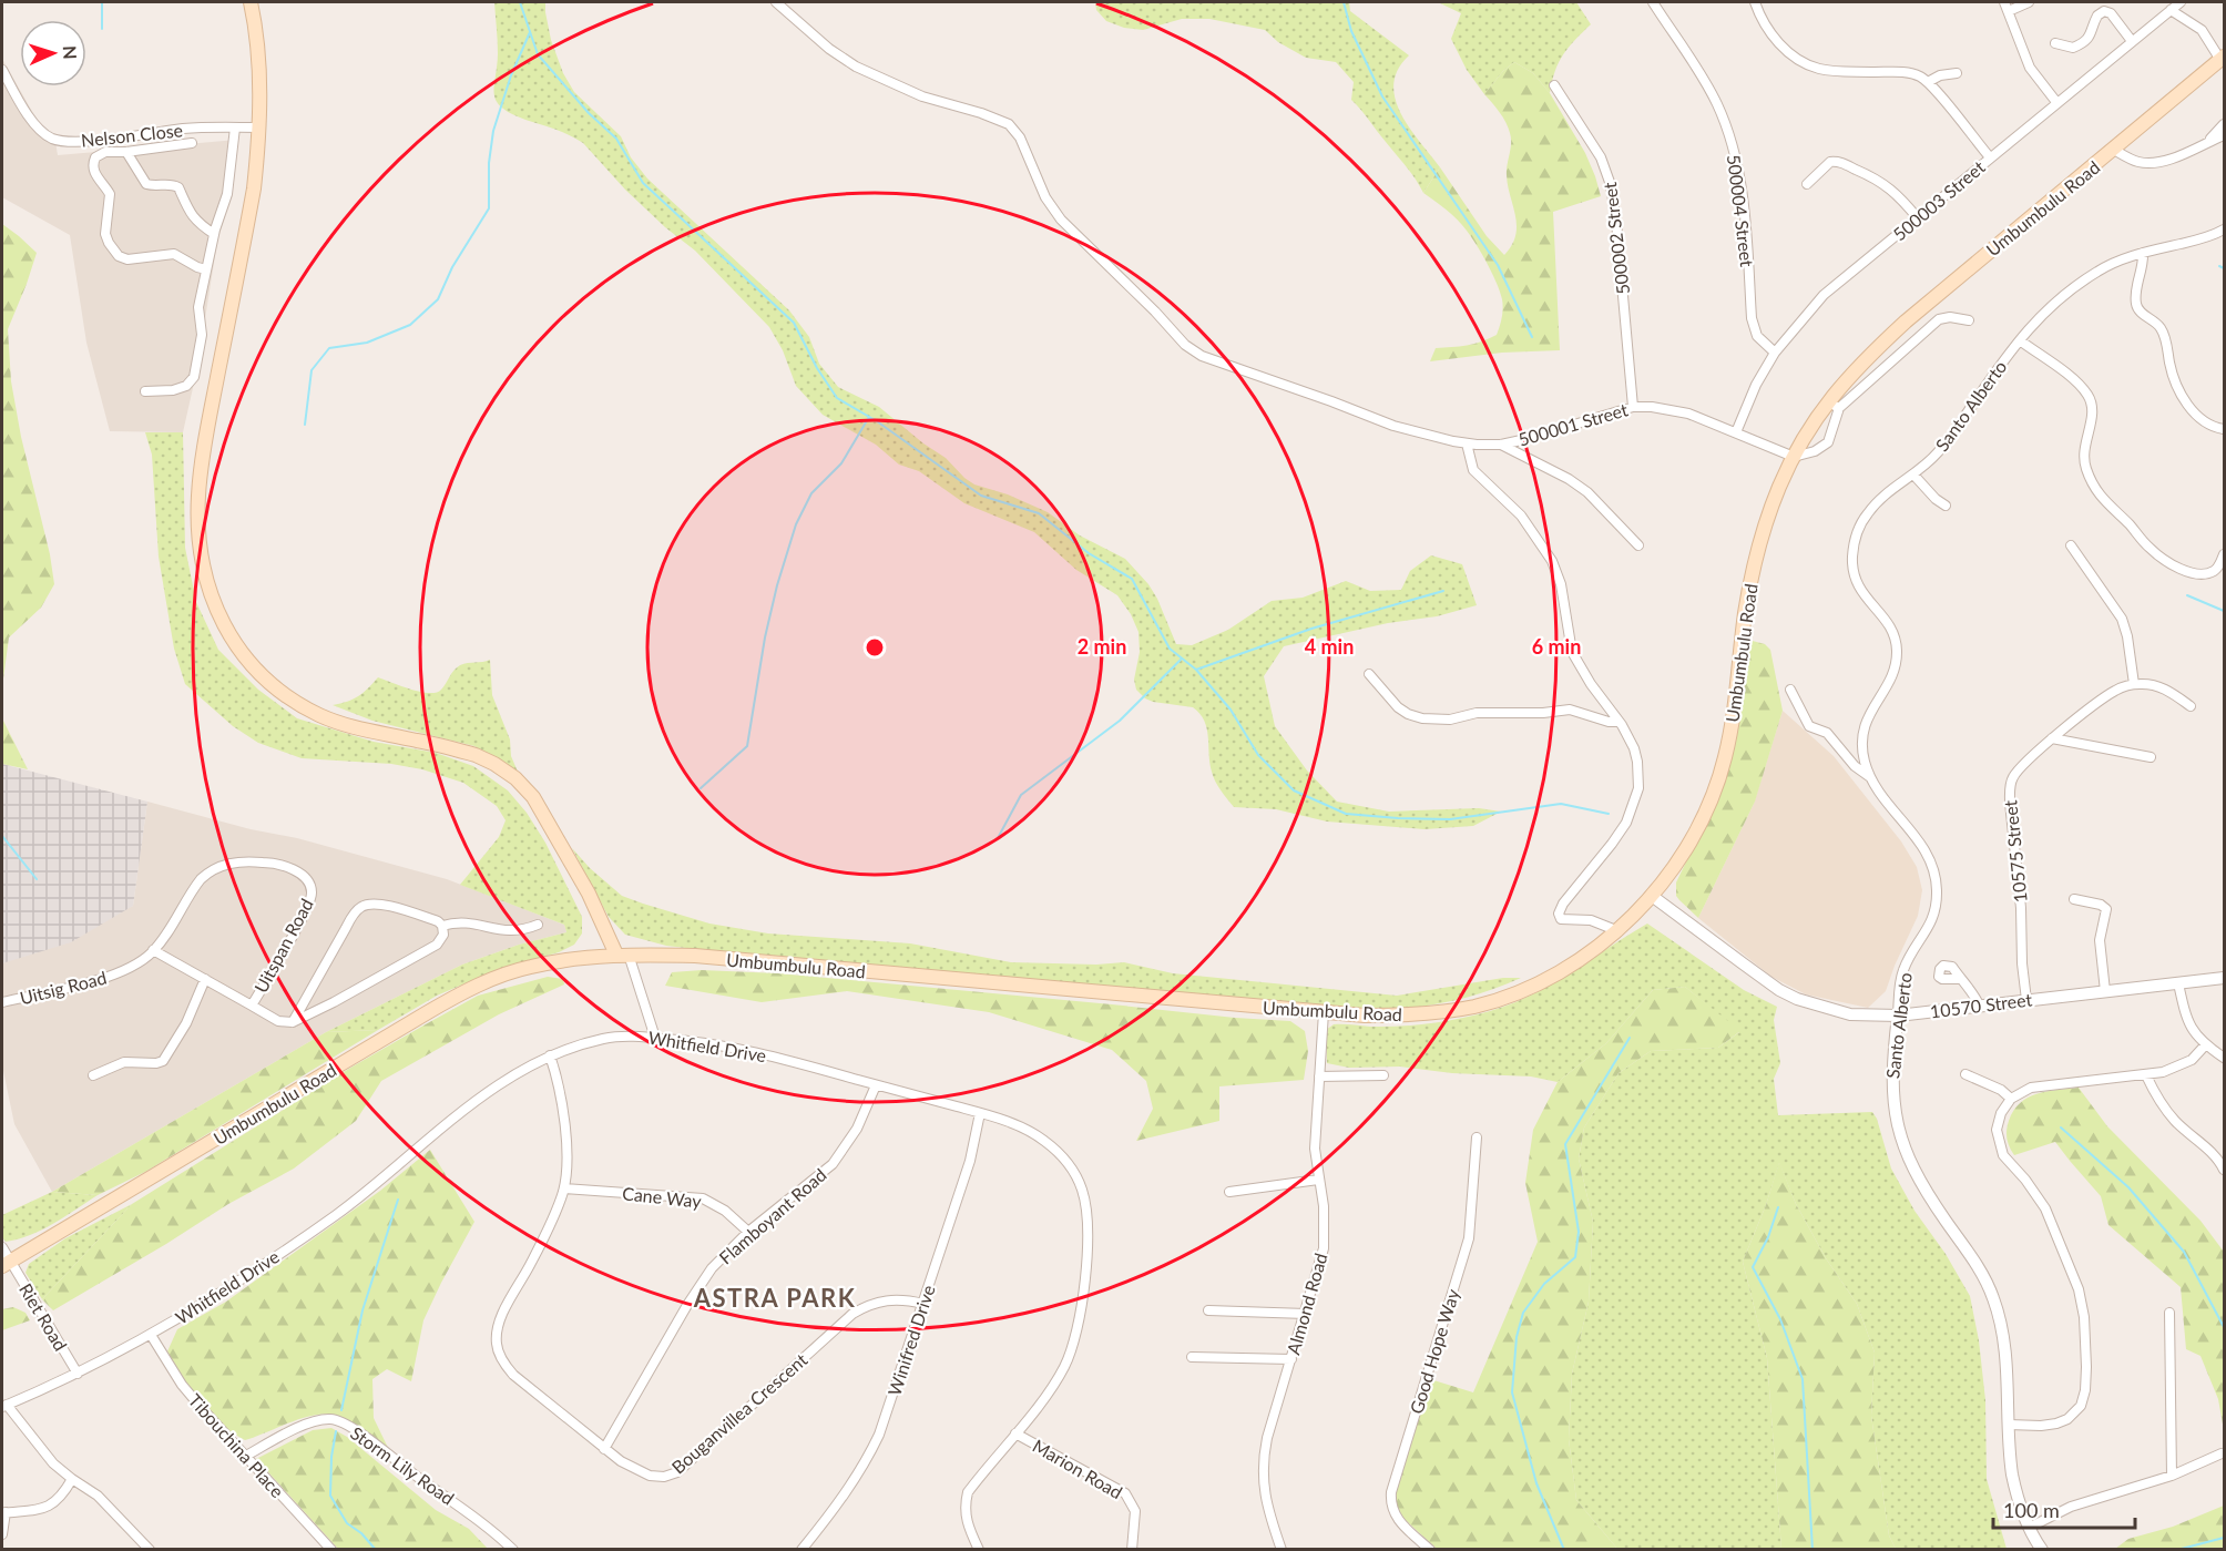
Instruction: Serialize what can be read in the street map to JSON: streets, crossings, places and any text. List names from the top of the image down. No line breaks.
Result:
{"streets":{"main road":["Umbumbulu Road"],"street":["Nelson Close","500003 Street","500004 Street","500002 Street","Santo Alberto","500001 Street","10575 Street","Uitspan Road","Uitsig Road","10570 Street","Whitfield Drive","Cane Way","Flamboyant Road","Almond Road","Riet Road","Winifred Drive","Good Hope Way","Bouganvillea Crescent","Tibouchina Place","Storm Lily Road","Marion Road"]},"crossings":[["500003 Street","500004 Street"],["500003 Street","500001 Street"],["Umbumbulu Road","500001 Street"],["Umbumbulu Road","10570 Street"],["Umbumbulu Road","Almond Road"],["Umbumbulu Road","Riet Road"],["500002 Street","500001 Street"],["Santo Alberto","10570 Street"],["10575 Street","10570 Street"],["Uitspan Road","Uitsig Road"],["Whitfield Drive","Flamboyant Road"],["Whitfield Drive","Riet Road"],["Whitfield Drive","Winifred Drive"],["Whitfield Drive","Bouganvillea Crescent"],["Whitfield Drive","Tibouchina Place"],["Whitfield Drive","Marion Road"],["Cane Way","Flamboyant Road"],["Cane Way","Bouganvillea Crescent"],["Flamboyant Road","Bouganvillea Crescent"],["Winifred Drive","Bouganvillea Crescent"],["Tibouchina Place","Storm Lily Road"]],"districts":["ASTRA PARK"],"scale_bar":"100 m","north":"right","rings":["2 min","4 min","6 min"]}
